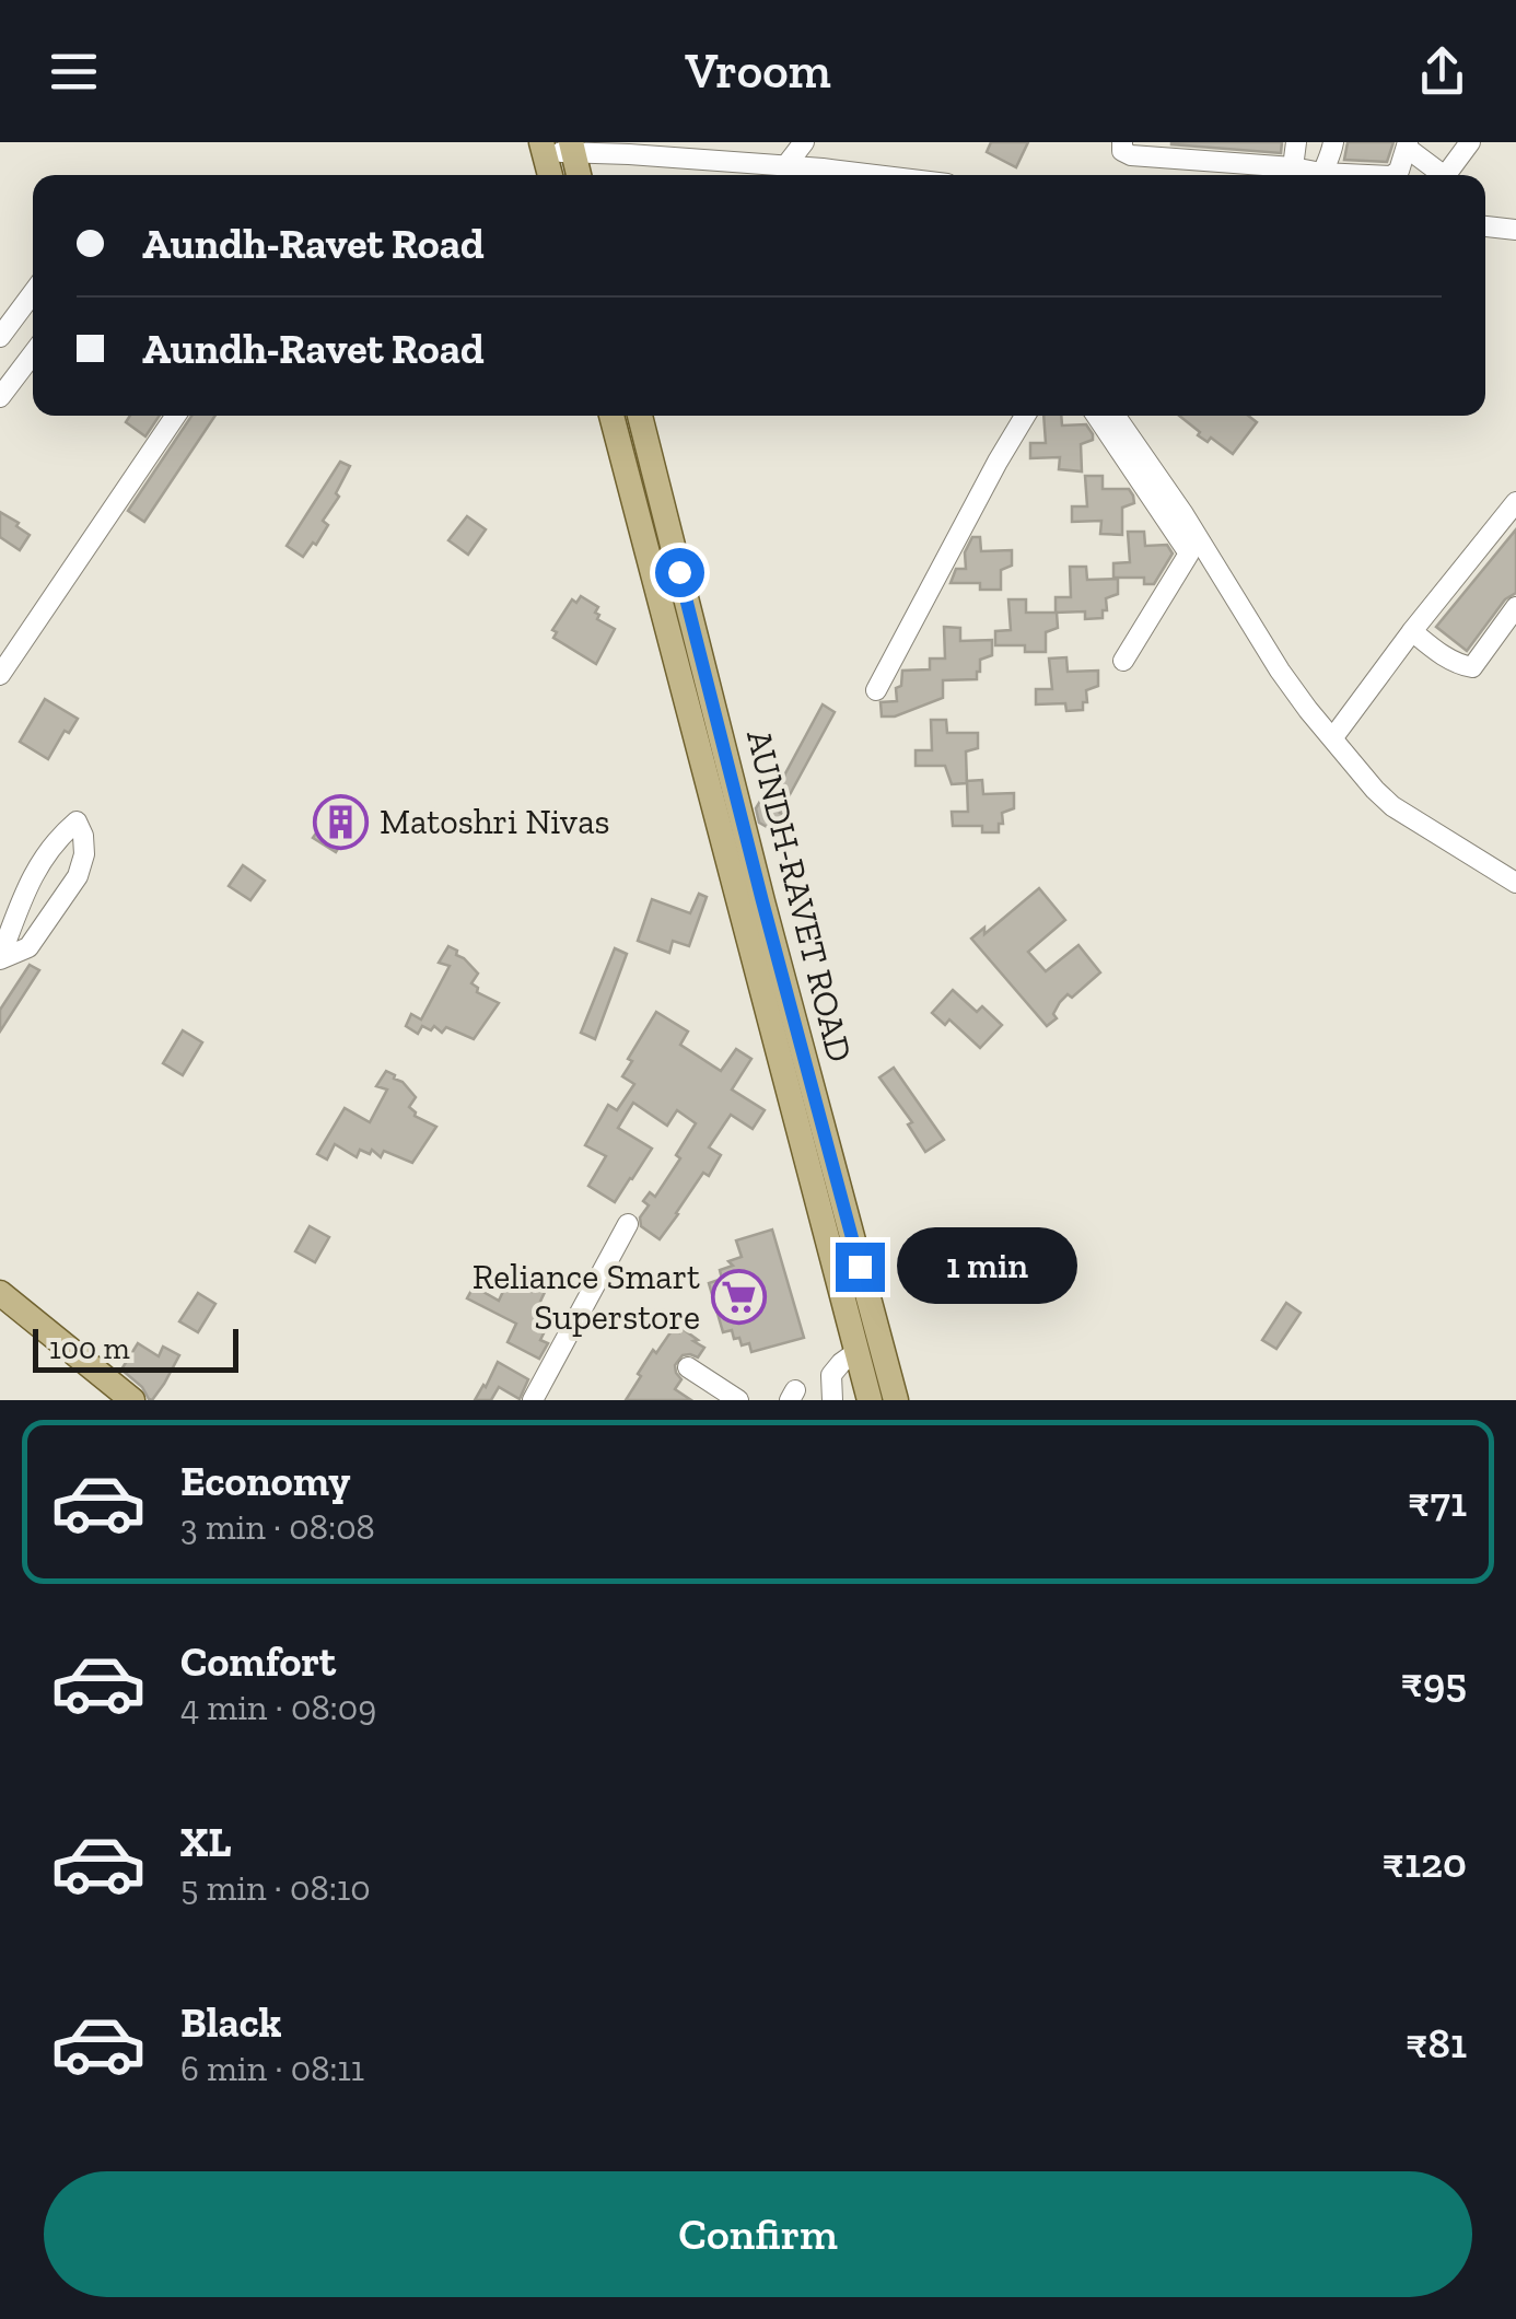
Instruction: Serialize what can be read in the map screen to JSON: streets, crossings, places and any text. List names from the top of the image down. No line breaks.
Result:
{"streets":{"main road":["AUNDH-RAVET ROAD"]},"places":{"building":["Matoshri Nivas"],"supermarket":["Reliance Smart Superstore"]},"scale_bar":"100 m","page":{"header":"Vroom","banner":["Aundh-Ravet Road","Aundh-Ravet Road"],"bubble":"1 min","scale":"100 m","list":[{"name":"Economy","note":"3 min · 08:08","value":"₹71"},{"name":"Comfort","note":"4 min · 08:09","value":"₹95"},{"name":"XL","note":"5 min · 08:10","value":"₹120"},{"name":"Black","note":"6 min · 08:11","value":"₹81"}],"buttons":"Confirm"}}
